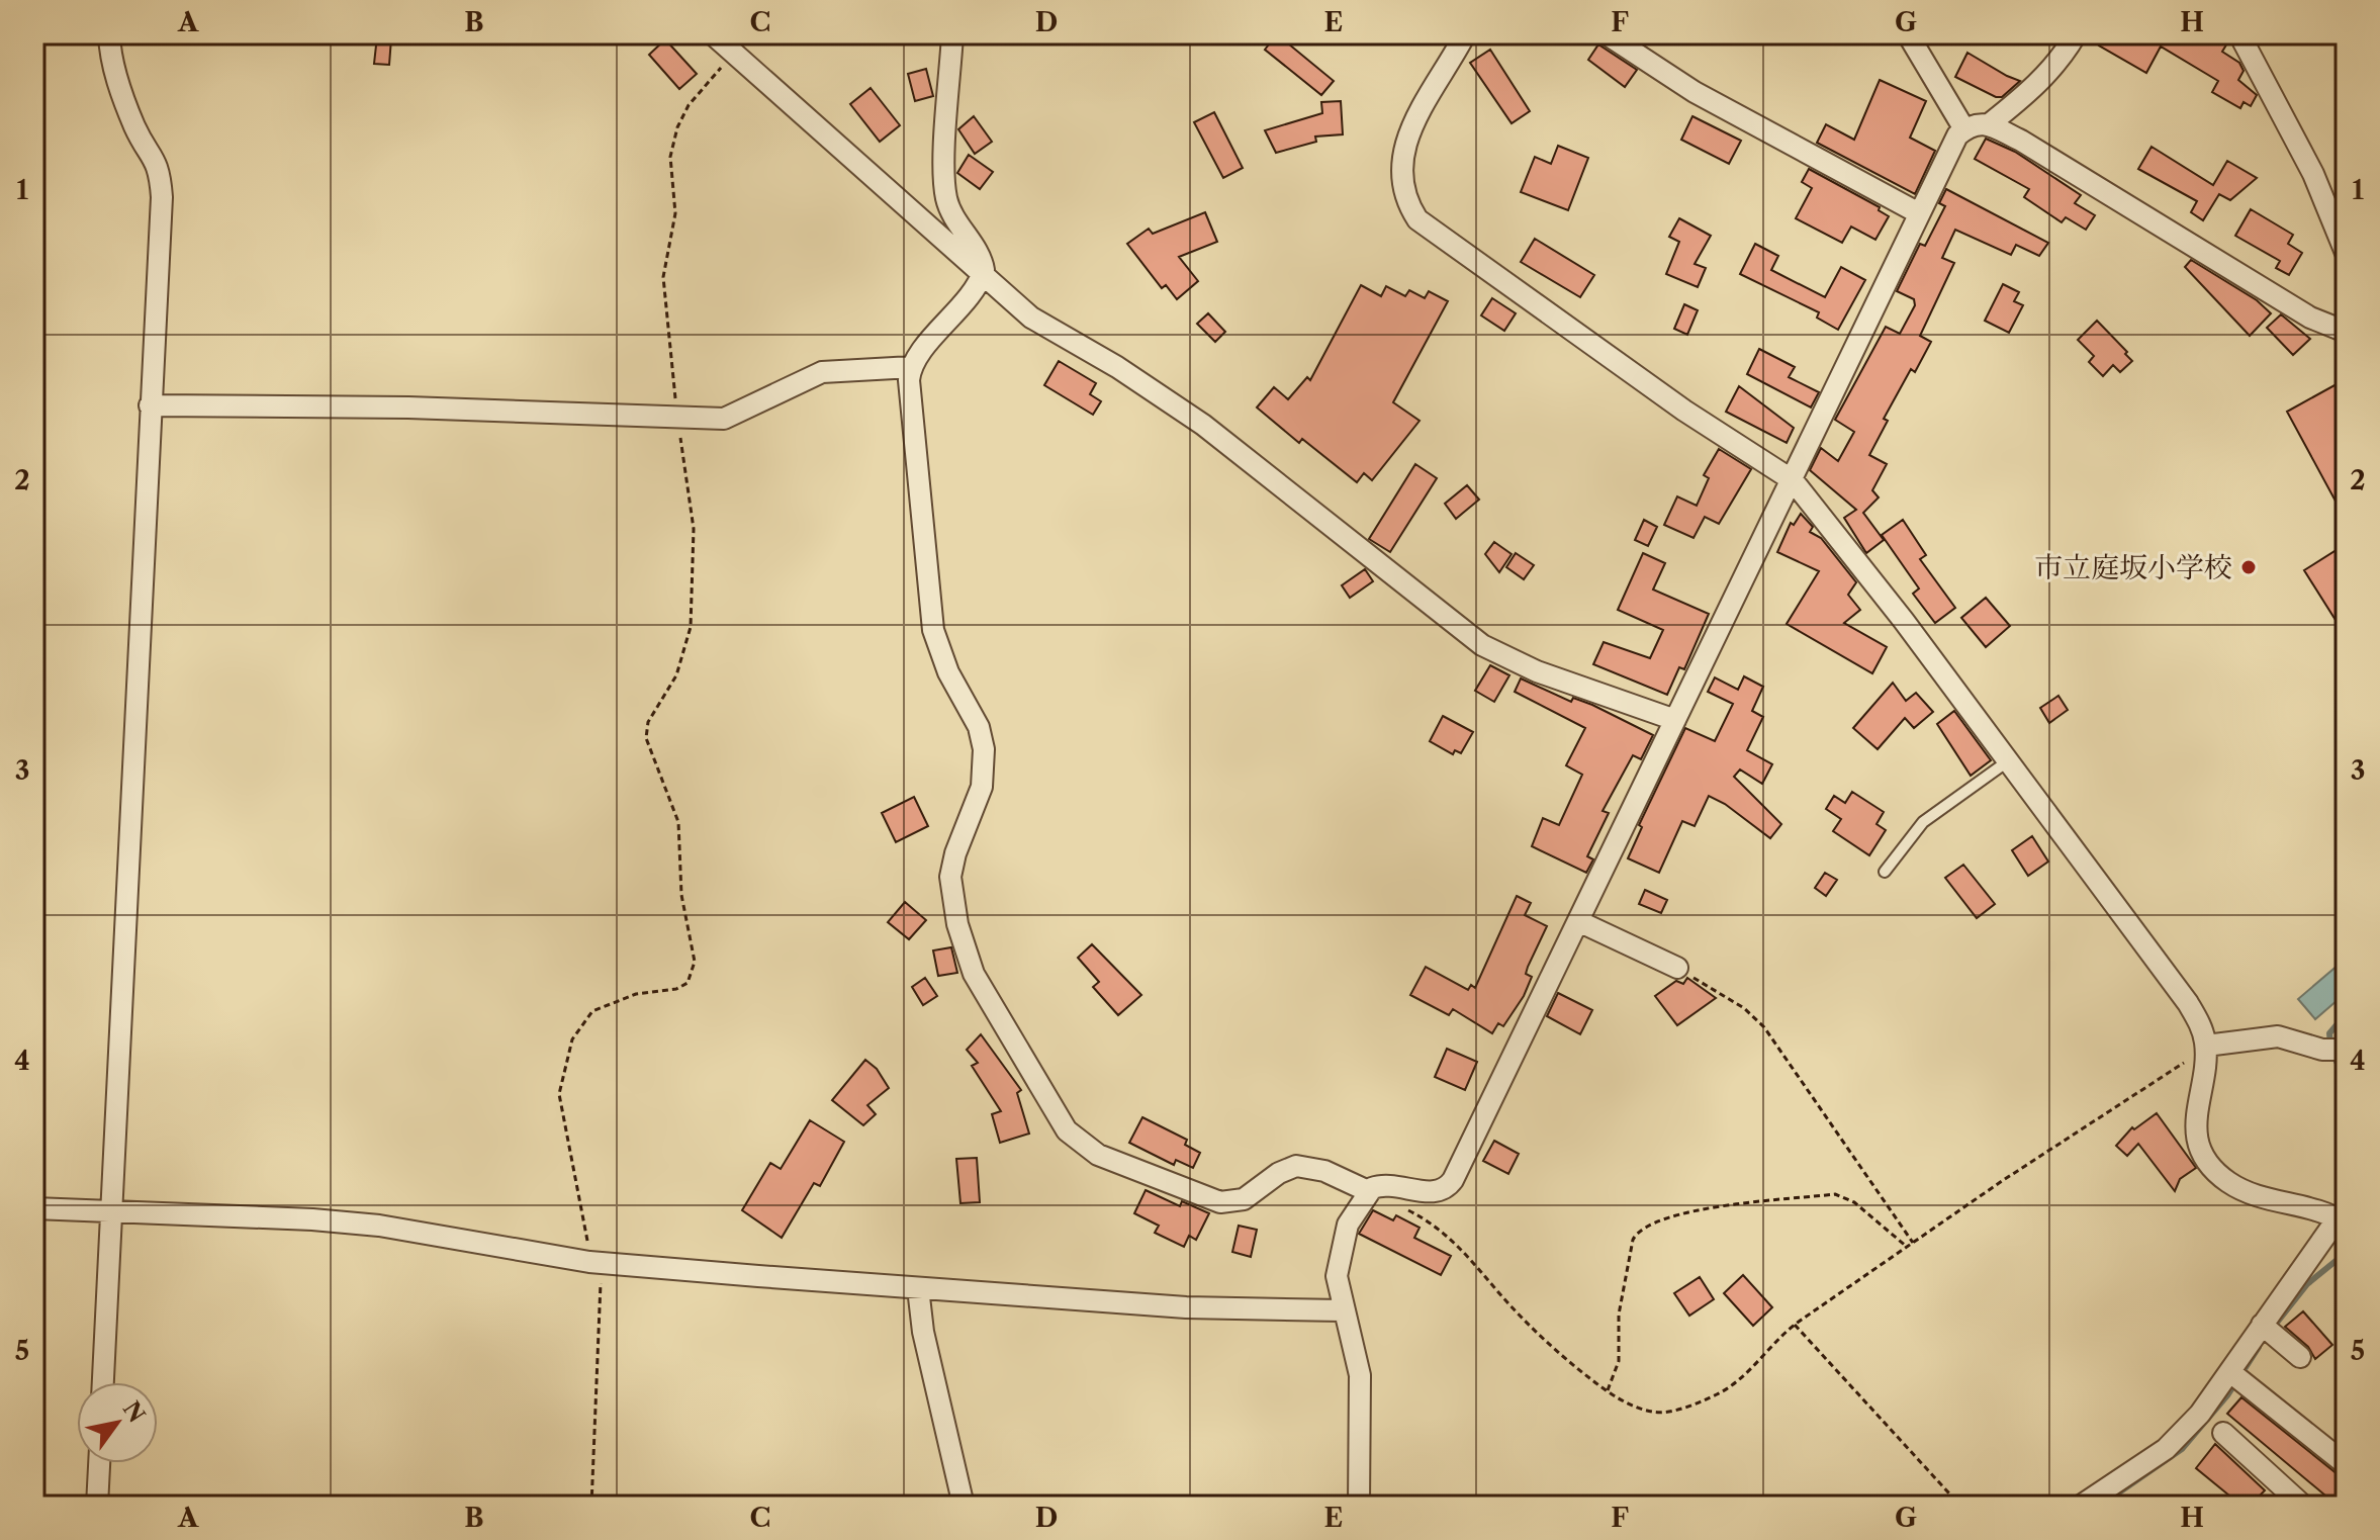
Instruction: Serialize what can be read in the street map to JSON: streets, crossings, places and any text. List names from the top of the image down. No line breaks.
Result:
{"places":["市立庭坂小学校"],"north":"top right","grid":{"columns":["A","B","C","D","E","F","G","H"],"rows":["1","2","3","4","5"]}}
